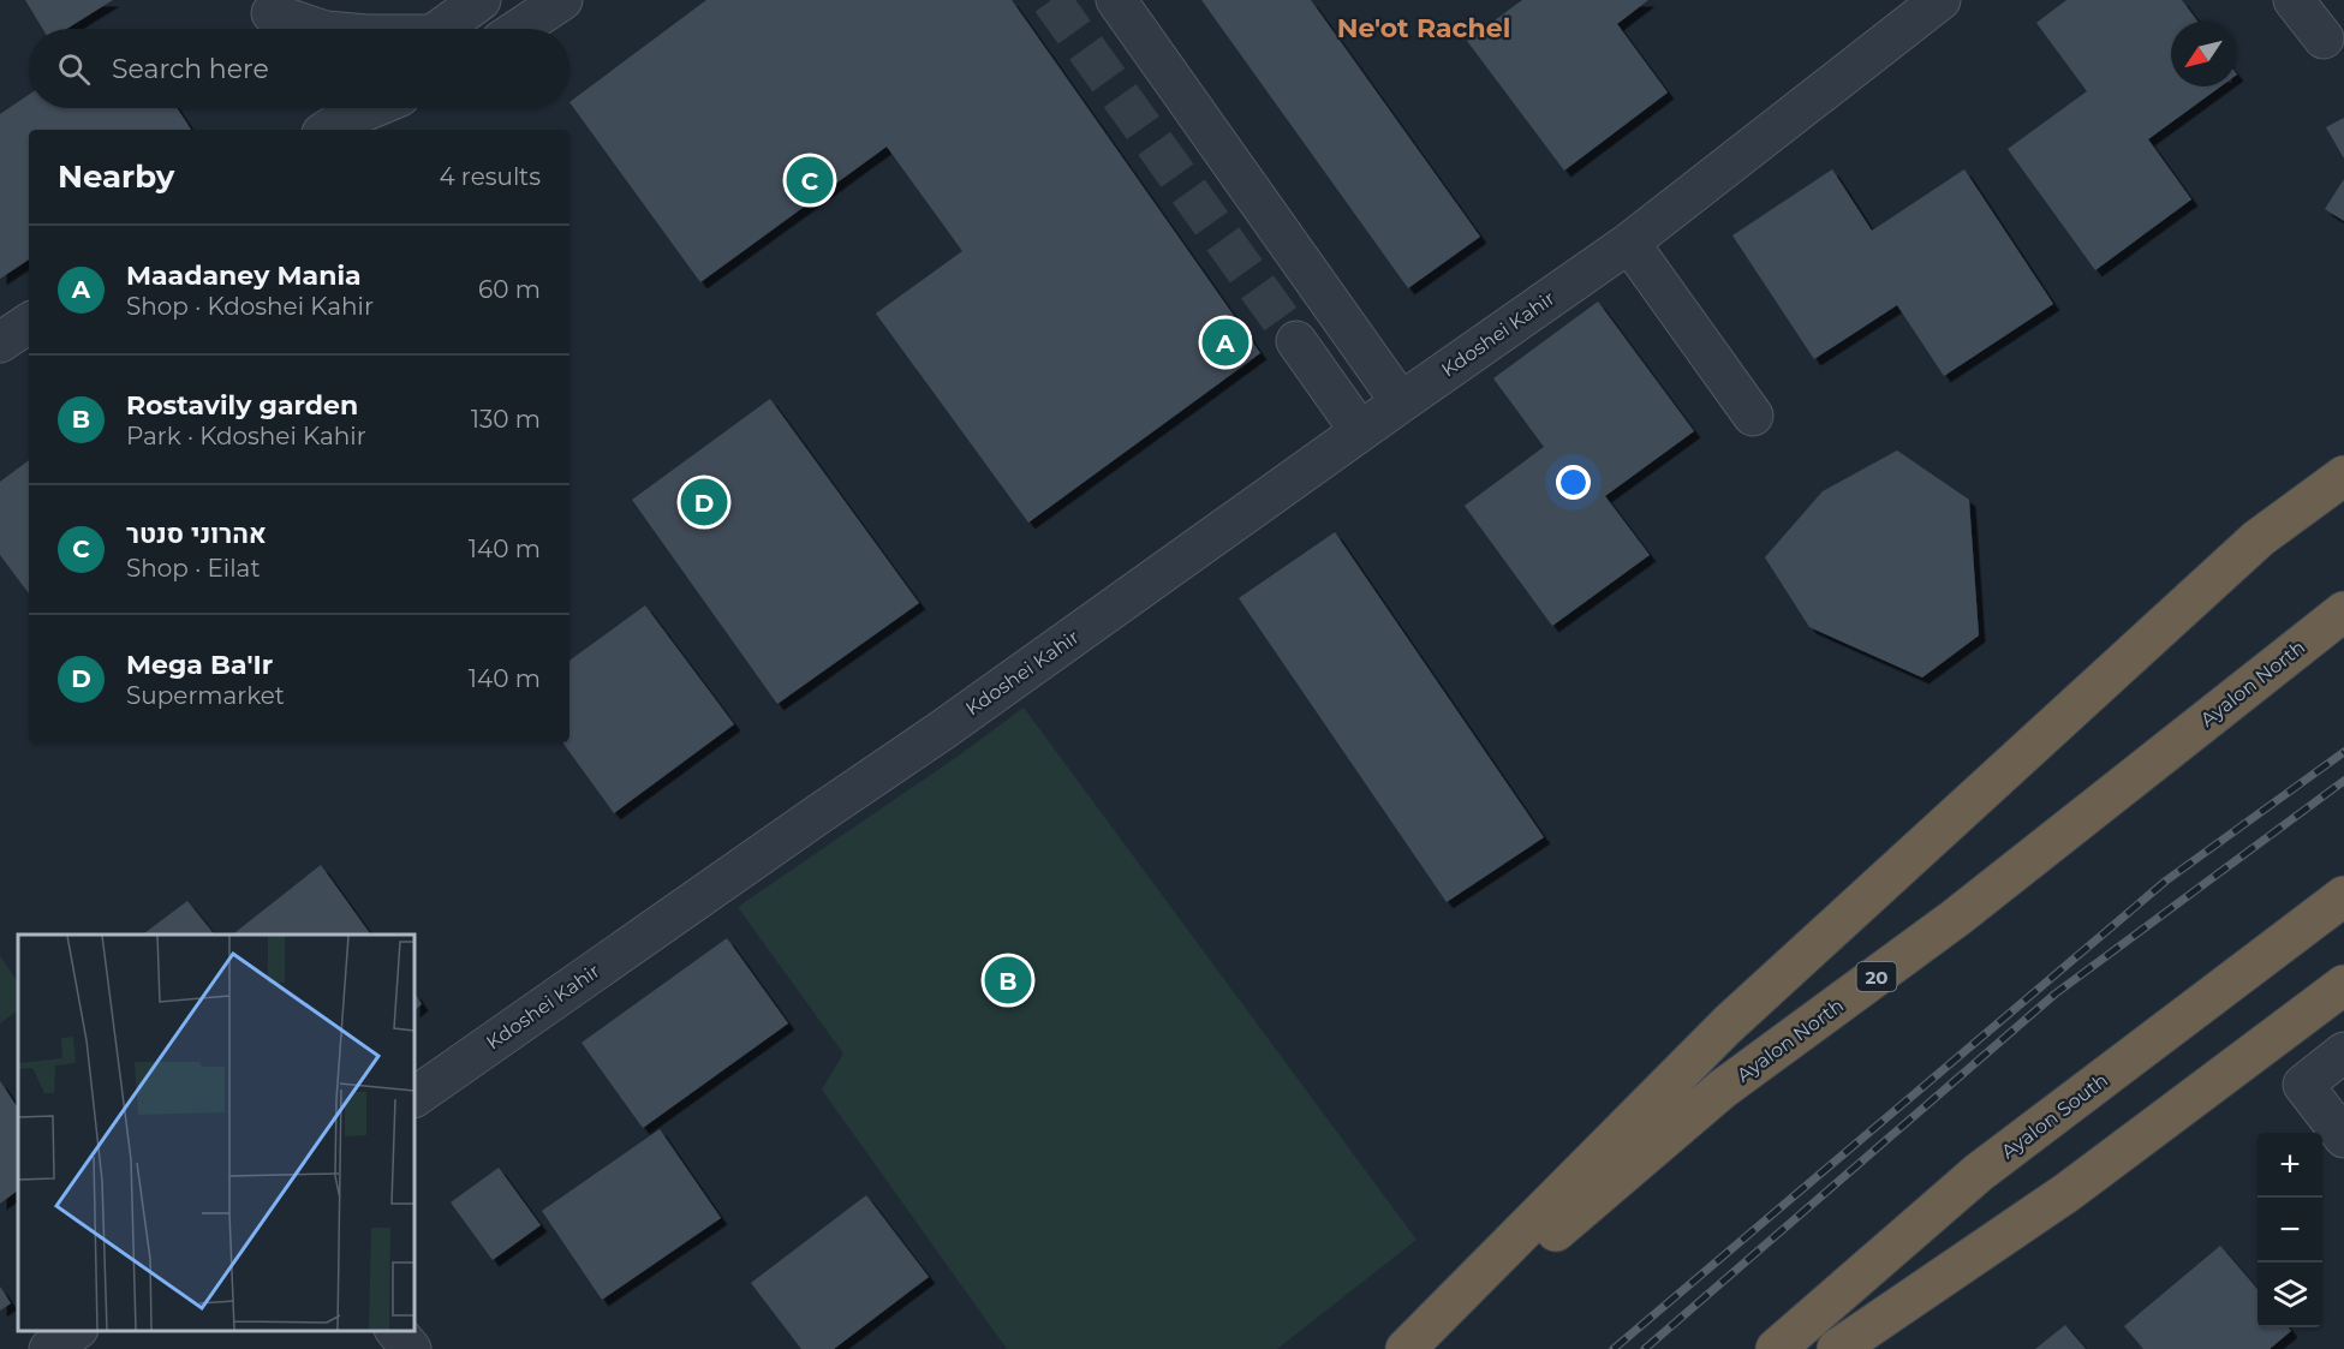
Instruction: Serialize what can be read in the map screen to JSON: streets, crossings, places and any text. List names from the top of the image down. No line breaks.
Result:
{"streets":{"highway":["Ayalon North","20","Ayalon South"],"street":["Kdoshei Kahir"]},"districts":["Ne'ot Rachel"],"north":"bottom left","page":{"search":"Search here","heading":["Nearby","4 results"],"pins":["C","A","D","B"],"list":[{"mark":"A","name":"Maadaney Mania","note":"Shop · Kdoshei Kahir","value":"60 m"},{"mark":"B","name":"Rostavily garden","note":"Park · Kdoshei Kahir","value":"130 m"},{"mark":"C","name":"אהרוני סנטר","note":"Shop · Eilat","value":"140 m"},{"mark":"D","name":"Mega Ba'Ir","note":"Supermarket","value":"140 m"}],"map_buttons":["+","−"]}}
